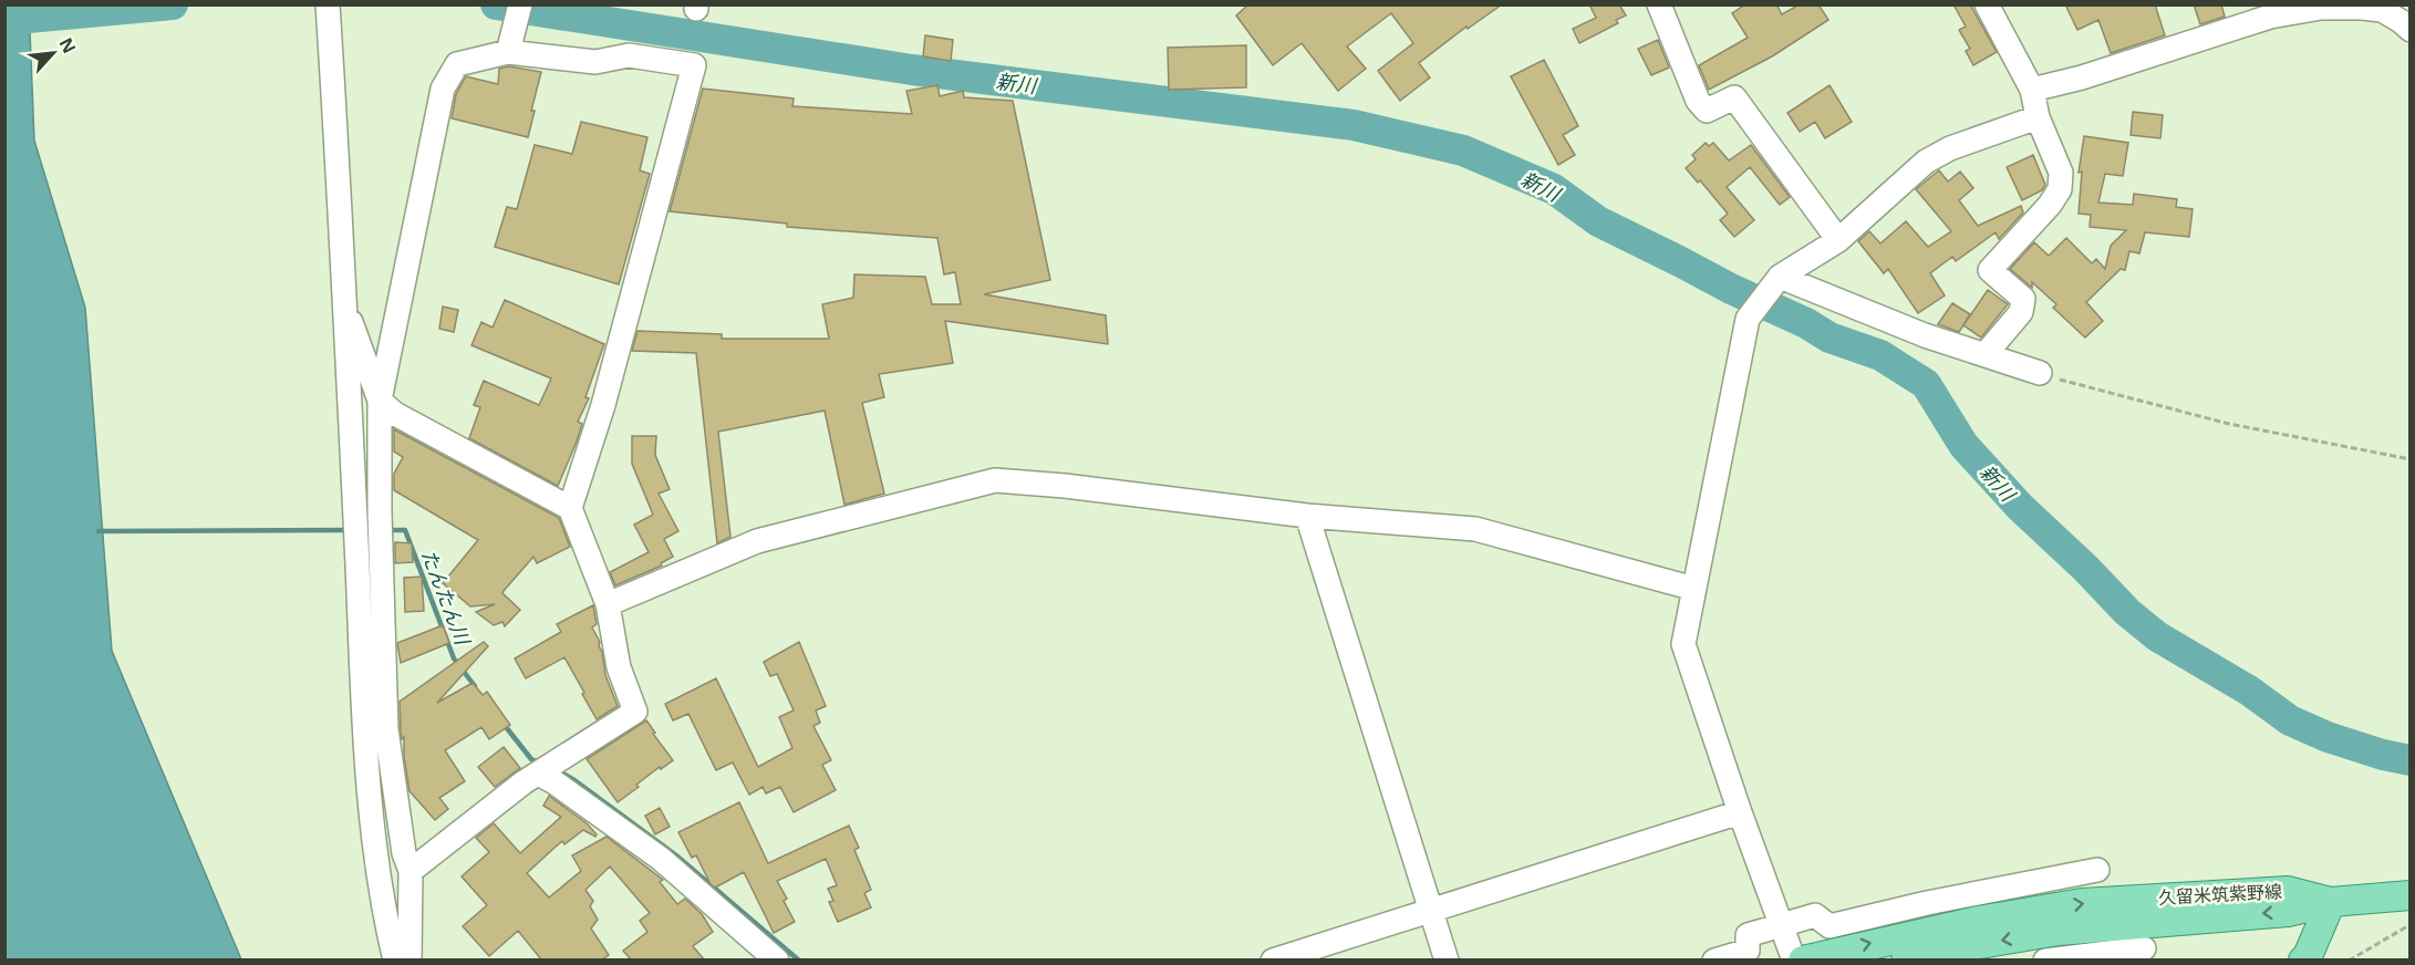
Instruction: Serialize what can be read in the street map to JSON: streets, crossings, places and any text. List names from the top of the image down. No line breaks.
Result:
{"streets":{"main road":["久留米筑紫野線"]},"water":["新川","たんたん川"],"north":"top right"}
